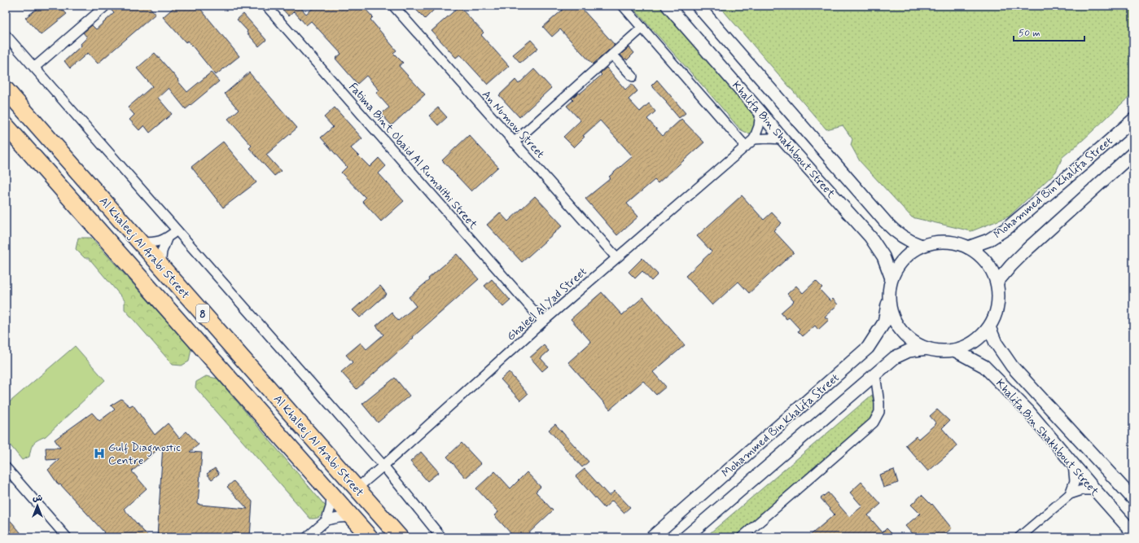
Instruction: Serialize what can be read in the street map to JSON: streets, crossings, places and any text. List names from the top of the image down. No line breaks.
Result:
{"streets":{"highway":["Al Khaleej Al Arabi Street","8"],"main road":["Khalifa Bin Shakhbout Street","Mohammed Bin Khalifa Street"],"street":["An Numow Street","Fatima Bint Obaid Al Rumaithi Street","Ghaleel Al Yad Street"]},"crossings":[["An Numow Street","Ghaleel Al Yad Street"],["Khalifa Bin Shakhbout Street","Mohammed Bin Khalifa Street"],["Khalifa Bin Shakhbout Street","Ghaleel Al Yad Street"],["Fatima Bint Obaid Al Rumaithi Street","Ghaleel Al Yad Street"],["Al Khaleej Al Arabi Street","Ghaleel Al Yad Street"]],"places":{"hospital":["Gulf Diagnostic Centre"]},"scale_bar":"50 m","north":"top"}
